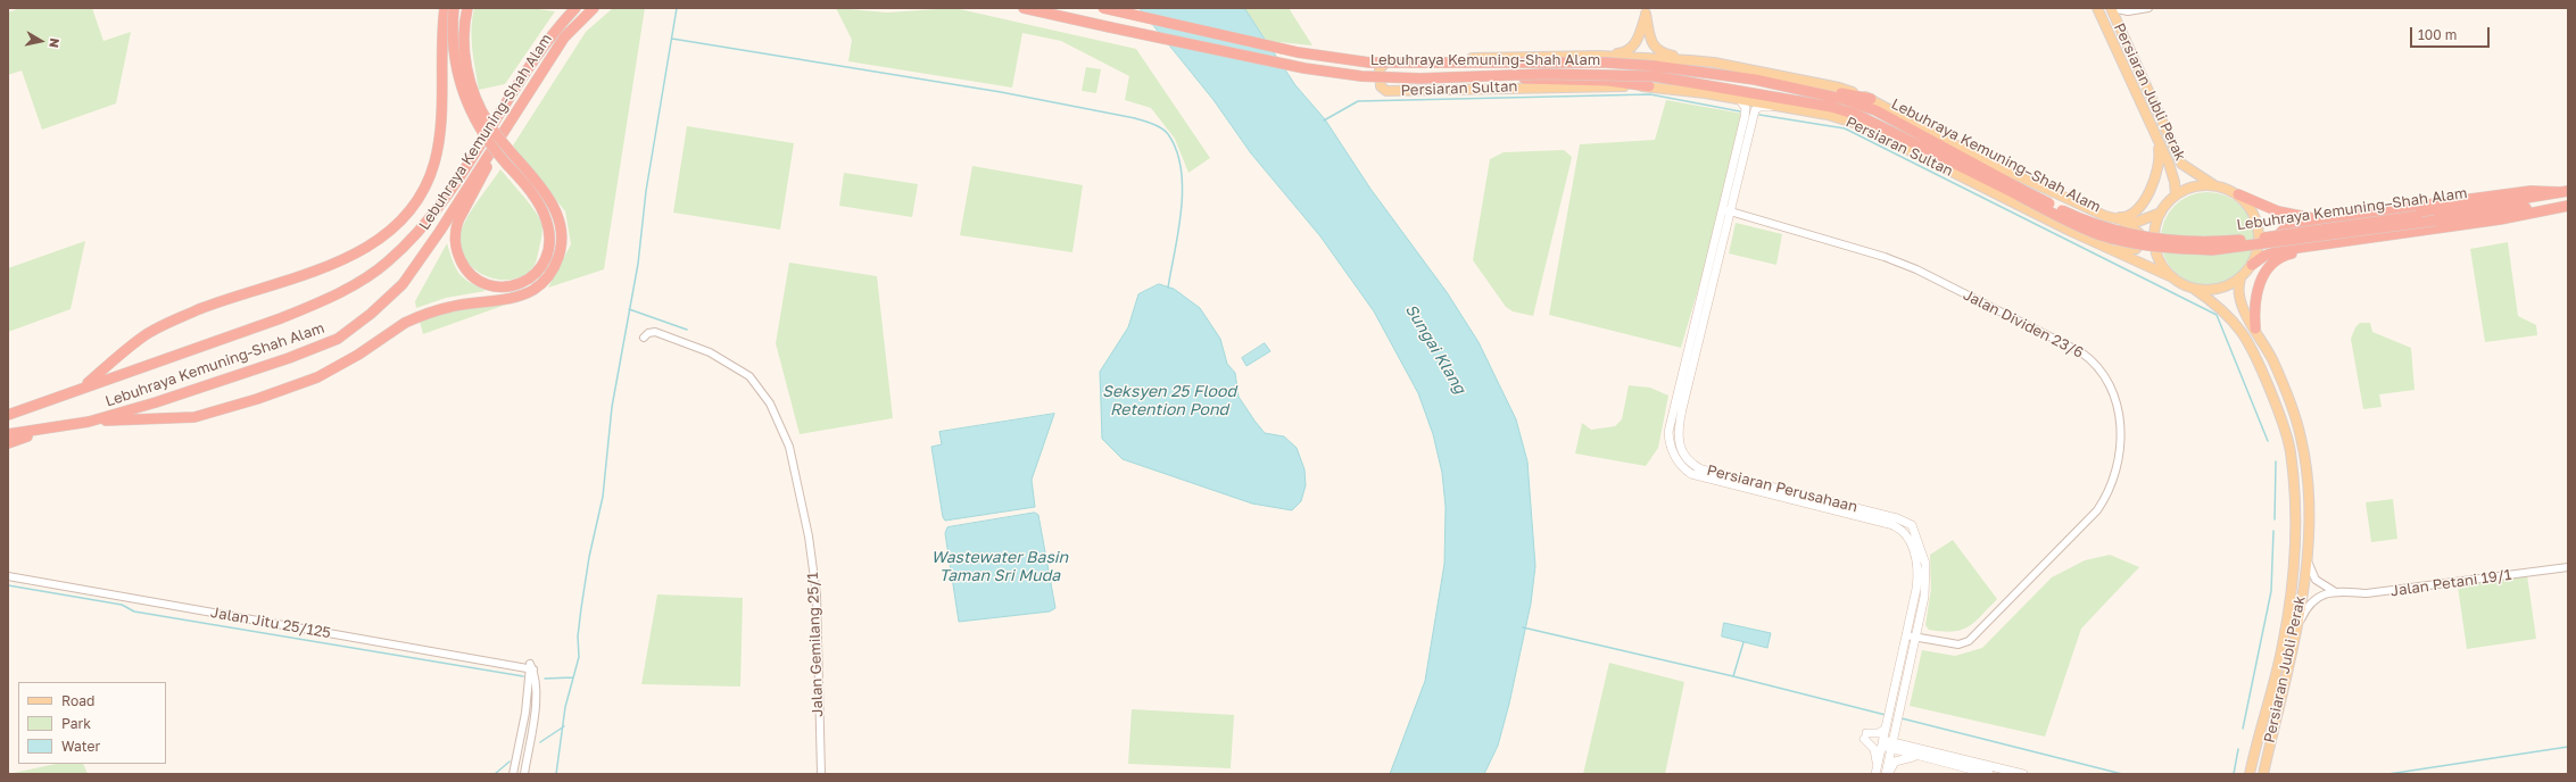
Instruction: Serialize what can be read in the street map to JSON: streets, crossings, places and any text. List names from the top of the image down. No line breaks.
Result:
{"streets":{"highway":["Lebuhraya Kemuning-Shah Alam","Lebuhraya Kemuning–Shah Alam"],"main road":["Persiaran Sultan","Persiaran Jubli Perak","Persiaran Perusahaan"],"street":["Jalan Dividen 23/6","Jalan Petani 19/1","Jalan Jitu 25/125","Jalan Gemilang 25/1"]},"crossings":[["Lebuhraya Kemuning-Shah Alam","Lebuhraya Kemuning–Shah Alam"],["Persiaran Sultan","Persiaran Jubli Perak"],["Persiaran Sultan","Persiaran Perusahaan"],["Persiaran Jubli Perak","Jalan Petani 19/1"],["Jalan Dividen 23/6","Persiaran Perusahaan"]],"water":["Sungai Klang","Seksyen 25 Flood Retention Pond","Wastewater Basin Taman Sri Muda"],"legend":["Road","Park","Water"],"scale_bar":"100 m","north":"right"}
